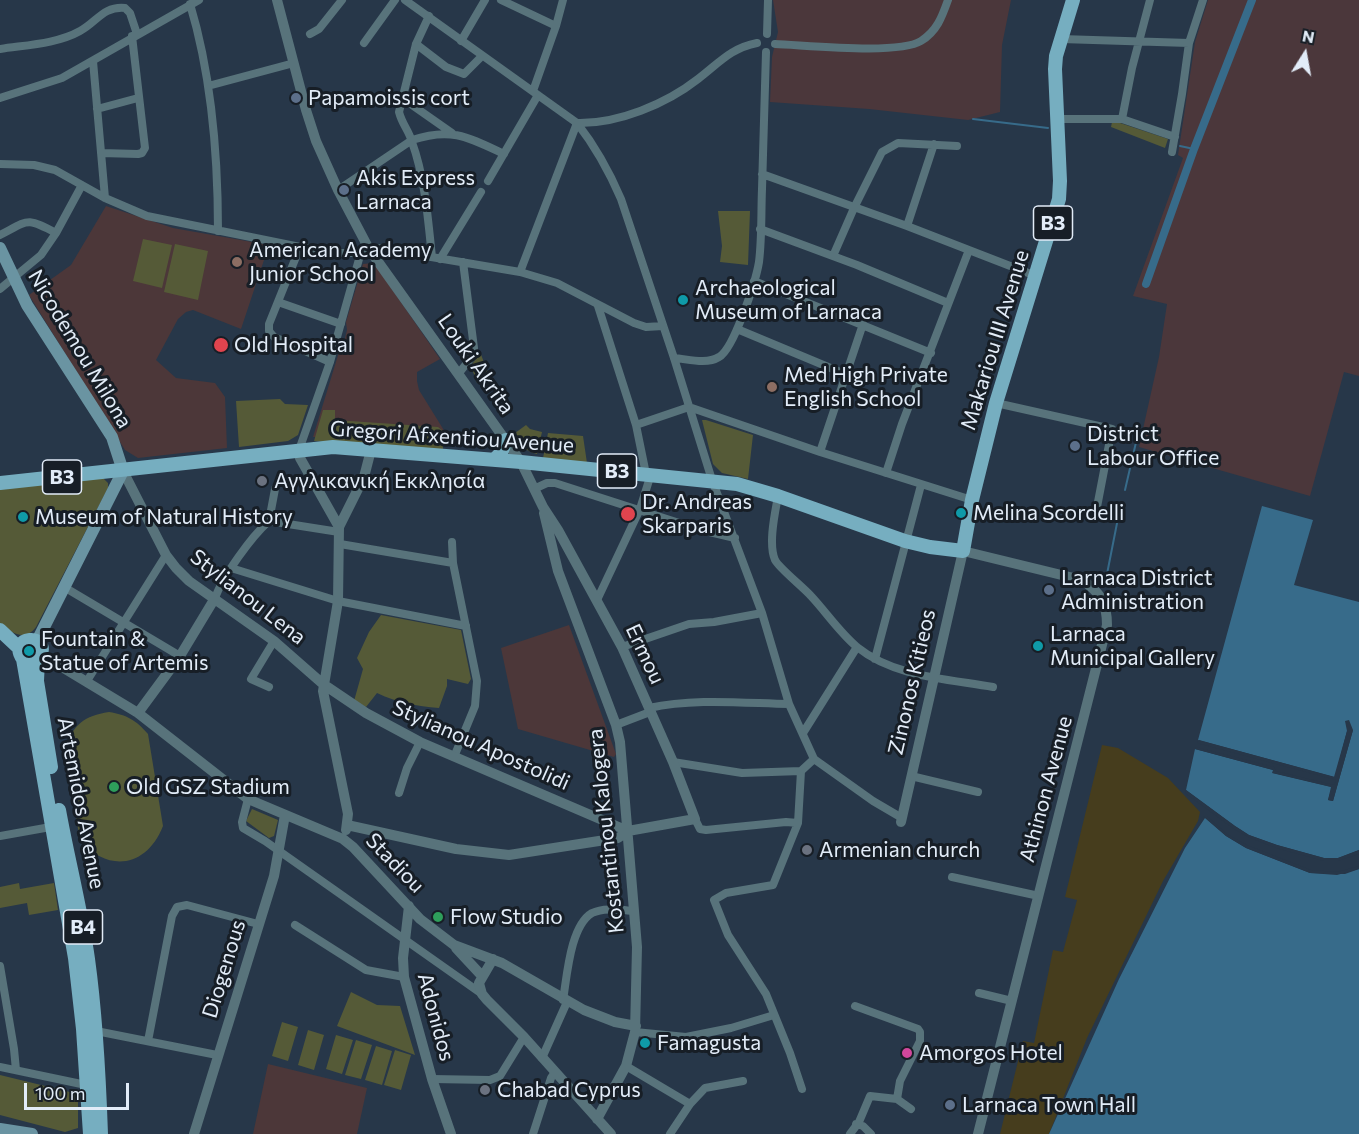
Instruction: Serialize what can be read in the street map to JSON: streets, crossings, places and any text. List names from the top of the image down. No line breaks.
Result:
{"streets":{"main road":["B3","Makariou III Avenue","Nicodemou Milona","Gregori Afxentiou Avenue","Artemidos Avenue","B4"],"street":["Louki Akrita","Stylianou Lena","Ermou","Zinonos Kitieos","Stylianou Apostolidi","Athinon Avenue","Kostantinou Kalogera","Stadiou","Diogenous","Adonidos"]},"crossings":[["Makariou III Avenue","Gregori Afxentiou Avenue"],["Makariou III Avenue","Zinonos Kitieos"],["Makariou III Avenue","Athinon Avenue"],["Nicodemou Milona","Gregori Afxentiou Avenue"],["Nicodemou Milona","Stylianou Lena"],["Louki Akrita","Gregori Afxentiou Avenue"],["Louki Akrita","Ermou"],["Gregori Afxentiou Avenue","Stylianou Lena"],["Gregori Afxentiou Avenue","Zinonos Kitieos"],["Gregori Afxentiou Avenue","Athinon Avenue"],["Stylianou Lena","Stylianou Apostolidi"],["Ermou","Kostantinou Kalogera"],["Zinonos Kitieos","Athinon Avenue"],["Stylianou Apostolidi","Kostantinou Kalogera"],["Artemidos Avenue","Stadiou"],["Kostantinou Kalogera","Stadiou"],["Stadiou","Diogenous"],["Stadiou","Adonidos"]],"places":["Papamoissis cort","Akis Express Larnaca","American Academy Junior School","Archaeological Museum of Larnaca","Old Hospital","Med High Private English School","District Labour Office","Αγγλικανική Εκκλησία","Melina Scordelli","Dr. Andreas Skarparis","Museum of Natural History","Larnaca District Administration","Larnaca Municipal Gallery","Fountain & Statue of Artemis","Old GSZ Stadium","Armenian church","Flow Studio","Famagusta","Amorgos Hotel","Chabad Cyprus","Larnaca Town Hall"],"scale_bar":"100 m","north":"top"}
